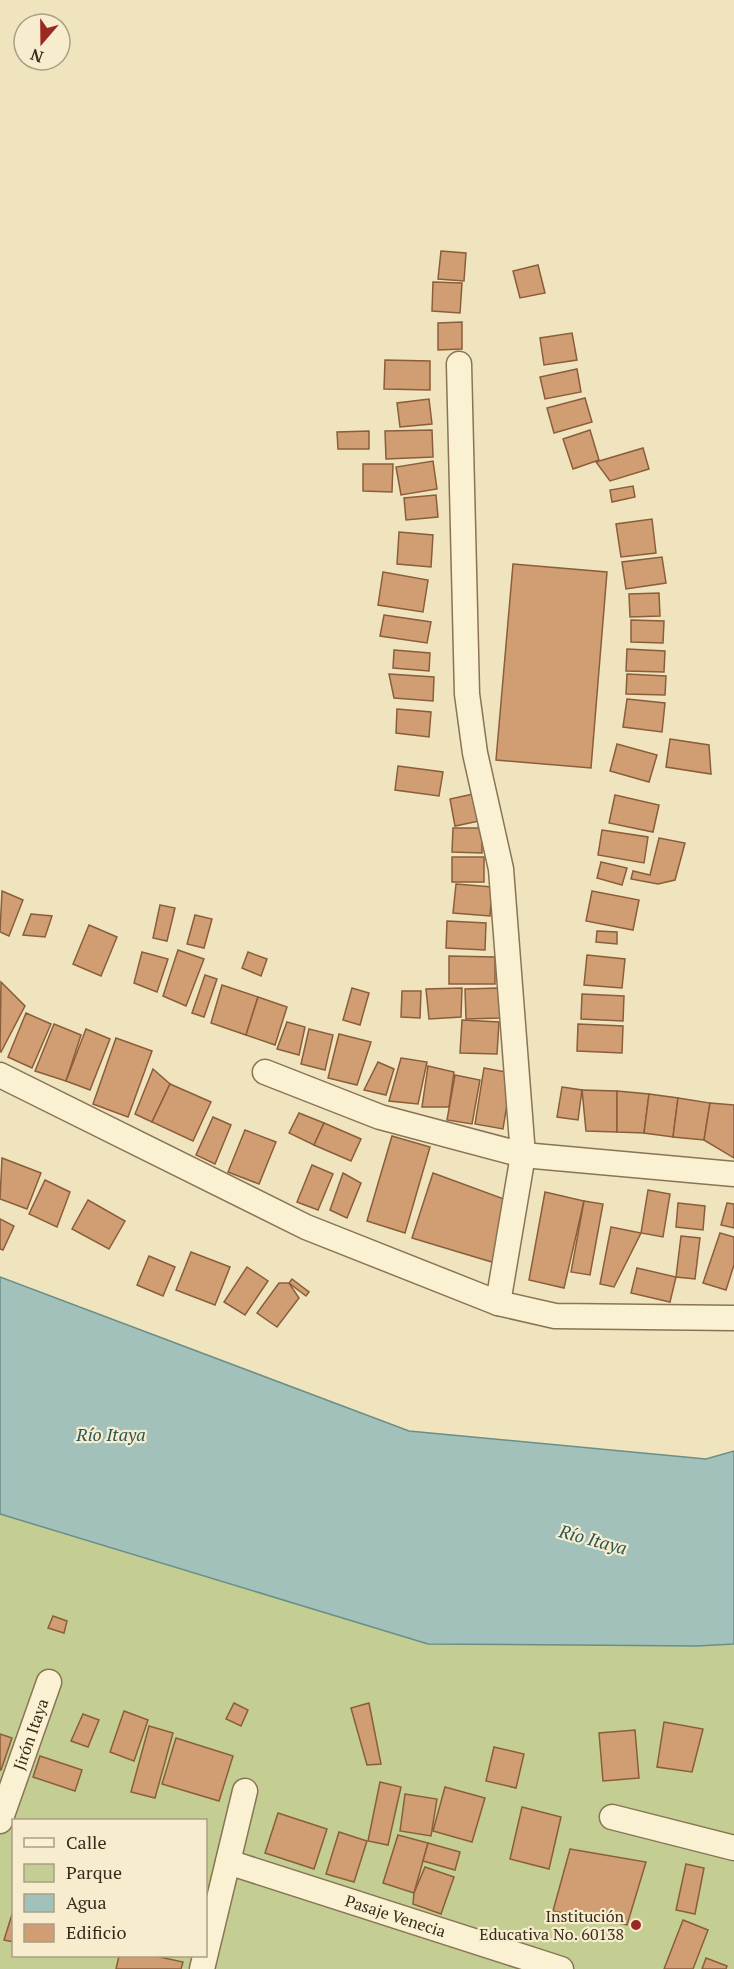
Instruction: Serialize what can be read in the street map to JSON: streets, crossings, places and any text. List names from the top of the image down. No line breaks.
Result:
{"streets":{"street":["Jirón Itaya","Pasaje Venecia"]},"water":["Río Itaya"],"places":["Institución Educativa No. 60138"],"legend":["Calle","Parque","Agua","Edificio"],"north":"bottom"}
